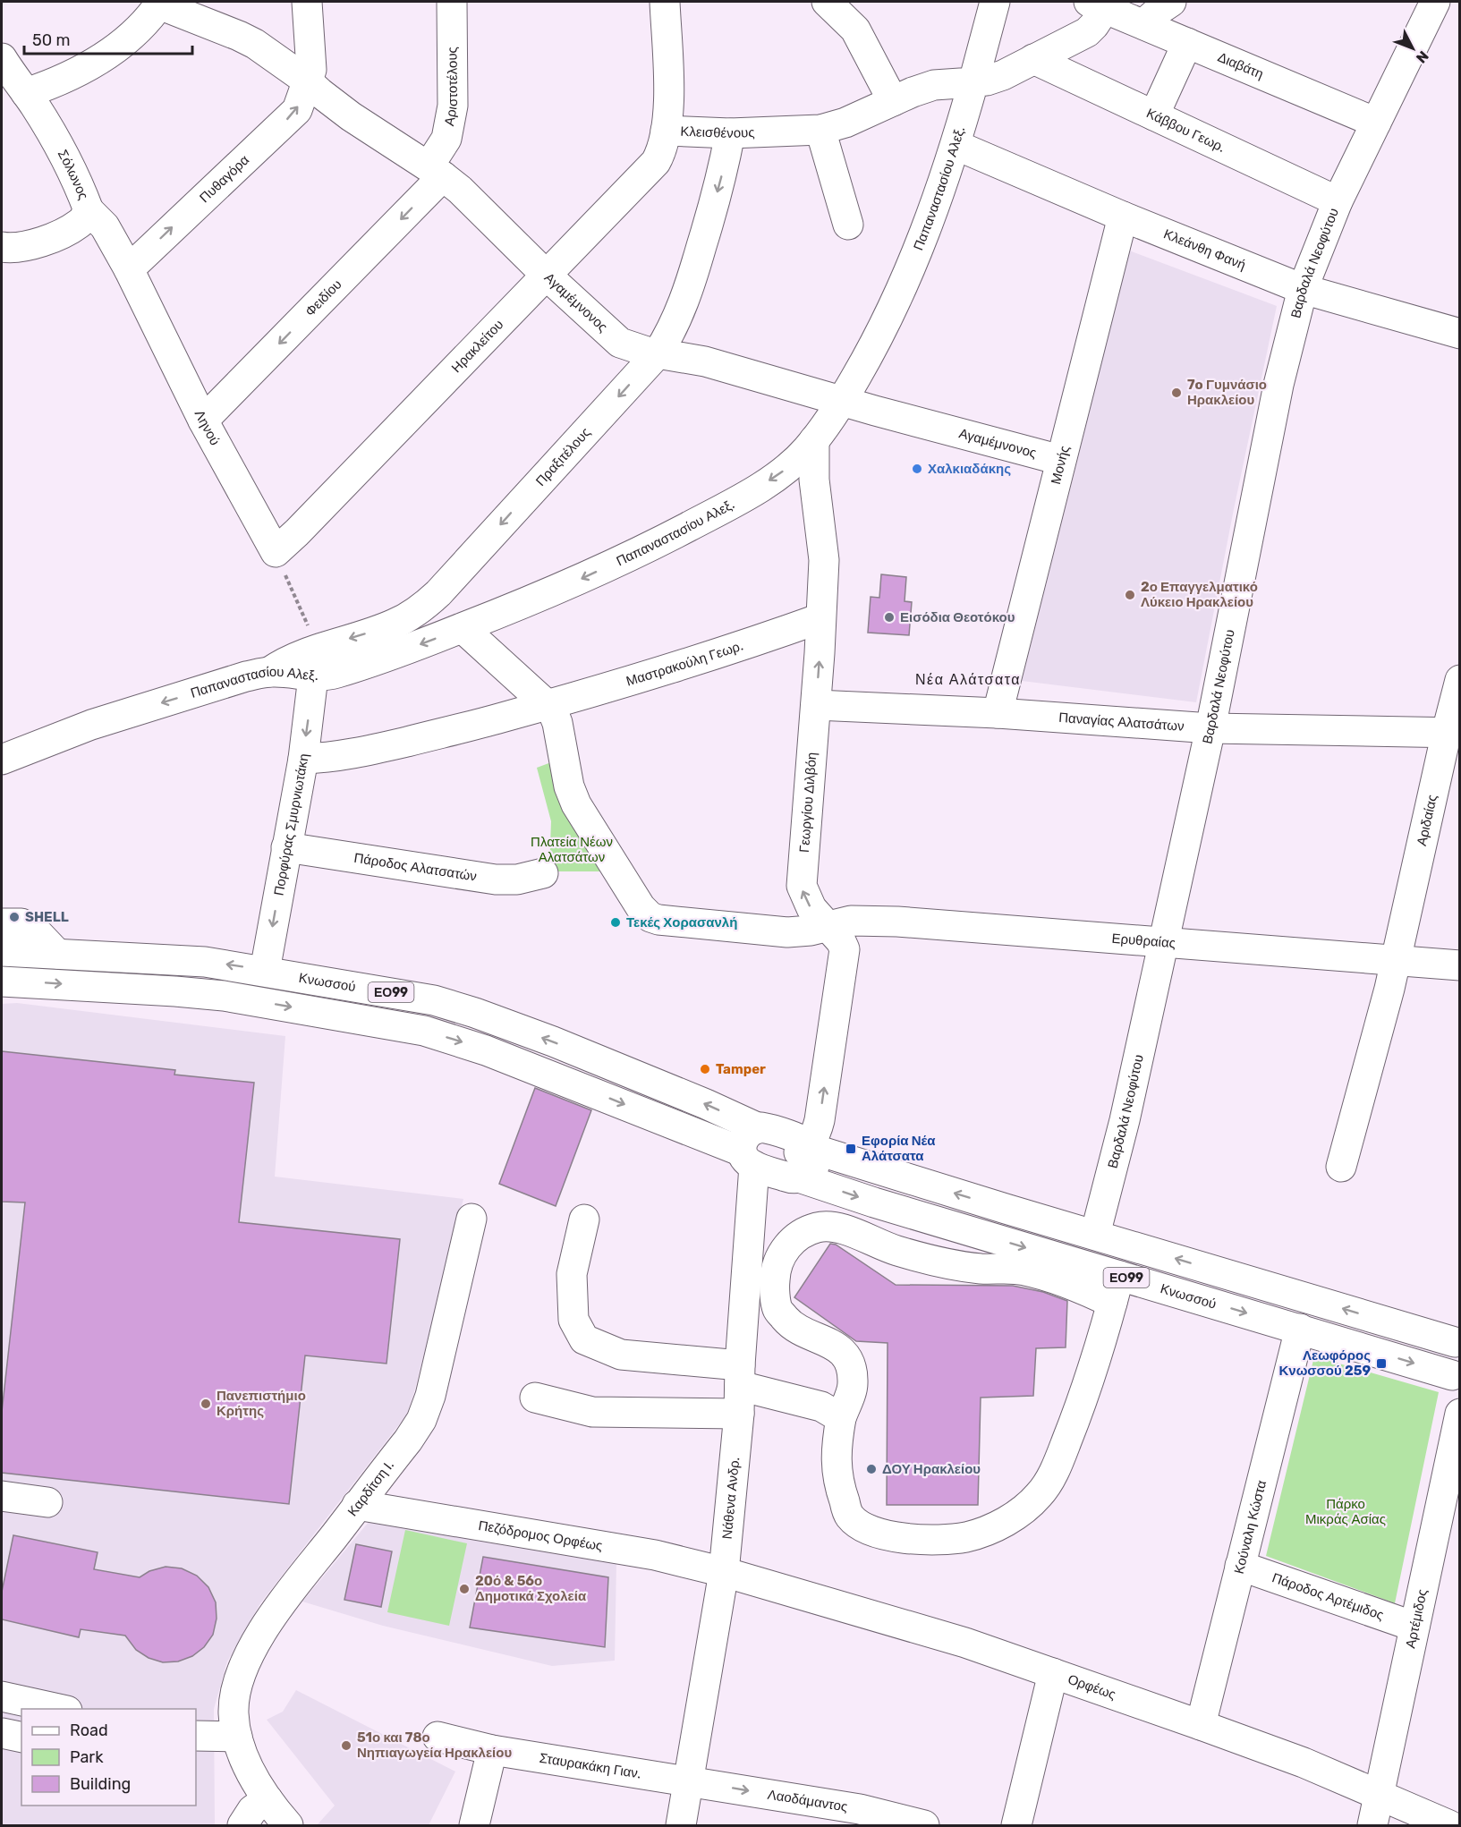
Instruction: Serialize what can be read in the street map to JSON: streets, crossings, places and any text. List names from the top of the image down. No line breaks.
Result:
{"streets":{"street":["Διαβάτη","Αριστοτέλους","Κάββου Γεωρ.","Κλεισθένους","Σόλωνος","Πυθαγόρα","Παπαναστασίου Αλεξ.","Κλεάνθη Φανή","Βαρδαλά Νεοφύτου","Φειδίου","Αγαμέμνονος","Ηρακλείτου","Ληνού","Πραξιτέλους","Μονής","Μαστρακούλη Γεωρ.","Παναγίας Αλατσάτων","Γεωργίου Διλβόη","Αριδαίας","Πορφύρας Σμυρνιωτάκη","Πάροδος Αλατσατών","Ερυθραίας","Κνωσσού","ΕΟ99","Καρδίτση Ι.","Νάθενα Ανδρ.","Κούναλη Κώστα","Πεζόδρομος Ορφέως","Πάροδος Αρτέμιδος","Αρτέμιδος","Ορφέως","Σταυρακάκη Γιαν.","Λαοδάμαντος"]},"crossings":[["Διαβάτη","Βαρδαλά Νεοφύτου"],["Αριστοτέλους","Φειδίου"],["Αριστοτέλους","Αγαμέμνονος"],["Κάββου Γεωρ.","Βαρδαλά Νεοφύτου"],["Κλεισθένους","Παπαναστασίου Αλεξ."],["Κλεισθένους","Ηρακλείτου"],["Κλεισθένους","Πραξιτέλους"],["Σόλωνος","Ληνού"],["Πυθαγόρα","Αγαμέμνονος"],["Πυθαγόρα","Ληνού"],["Παπαναστασίου Αλεξ.","Κλεάνθη Φανή"],["Παπαναστασίου Αλεξ.","Αγαμέμνονος"],["Παπαναστασίου Αλεξ.","Πραξιτέλους"],["Παπαναστασίου Αλεξ.","Γεωργίου Διλβόη"],["Παπαναστασίου Αλεξ.","Πορφύρας Σμυρνιωτάκη"],["Κλεάνθη Φανή","Βαρδαλά Νεοφύτου"],["Κλεάνθη Φανή","Μονής"],["Βαρδαλά Νεοφύτου","Παναγίας Αλατσάτων"],["Βαρδαλά Νεοφύτου","Ερυθραίας"],["Βαρδαλά Νεοφύτου","ΕΟ99"],["Φειδίου","Αγαμέμνονος"],["Φειδίου","Ληνού"],["Αγαμέμνονος","Ηρακλείτου"],["Αγαμέμνονος","Πραξιτέλους"],["Αγαμέμνονος","Μονής"],["Ηρακλείτου","Ληνού"],["Πραξιτέλους","Πορφύρας Σμυρνιωτάκη"],["Μονής","Παναγίας Αλατσάτων"],["Μαστρακούλη Γεωρ.","Γεωργίου Διλβόη"],["Μαστρακούλη Γεωρ.","Πορφύρας Σμυρνιωτάκη"],["Παναγίας Αλατσάτων","Γεωργίου Διλβόη"],["Παναγίας Αλατσάτων","Αριδαίας"],["Γεωργίου Διλβόη","Ερυθραίας"],["Γεωργίου Διλβόη","Κνωσσού"],["Γεωργίου Διλβόη","ΕΟ99"],["Αριδαίας","Ερυθραίας"],["Πορφύρας Σμυρνιωτάκη","Πάροδος Αλατσατών"],["Πορφύρας Σμυρνιωτάκη","Κνωσσού"],["Κνωσσού","ΕΟ99"],["Κνωσσού","Κούναλη Κώστα"],["ΕΟ99","Νάθενα Ανδρ."],["Καρδίτση Ι.","Πεζόδρομος Ορφέως"],["Νάθενα Ανδρ.","Πεζόδρομος Ορφέως"],["Νάθενα Ανδρ.","Ορφέως"],["Νάθενα Ανδρ.","Σταυρακάκη Γιαν."],["Νάθενα Ανδρ.","Λαοδάμαντος"],["Κούναλη Κώστα","Πάροδος Αρτέμιδος"],["Κούναλη Κώστα","Ορφέως"],["Πεζόδρομος Ορφέως","Ορφέως"],["Πάροδος Αρτέμιδος","Αρτέμιδος"],["Αρτέμιδος","Ορφέως"],["Σταυρακάκη Γιαν.","Λαοδάμαντος"]],"one_way":["Πυθαγόρα","Παπαναστασίου Αλεξ.","Φειδίου","Πραξιτέλους","Γεωργίου Διλβόη","Πορφύρας Σμυρνιωτάκη","Λαοδάμαντος"],"districts":["Νέα Αλάτσατα"],"parks":["Πλατεία Νέων Αλατσάτων","Πάρκο Μικράς Ασίας"],"places":{"other":["7o Γυμνάσιο Ηρακλείου","Χαλκιαδάκης","2ο Επαγγελματικό Λύκειο Ηρακλείου","Εισόδια Θεοτόκου","SHELL","Τεκές Χορασανλή","Tamper","Πανεπιστήμιο Κρήτης","ΔΟΥ Ηρακλείου","20ό & 56ο Δημοτικά Σχολεία","51ο και 78ο Νηπιαγωγεία Ηρακλείου"],"transit":["Εφορία Νέα Αλάτσατα","Λεωφόρος Κνωσσού 259"]},"legend":["Road","Park","Building"],"scale_bar":"50 m","north":"bottom right"}
